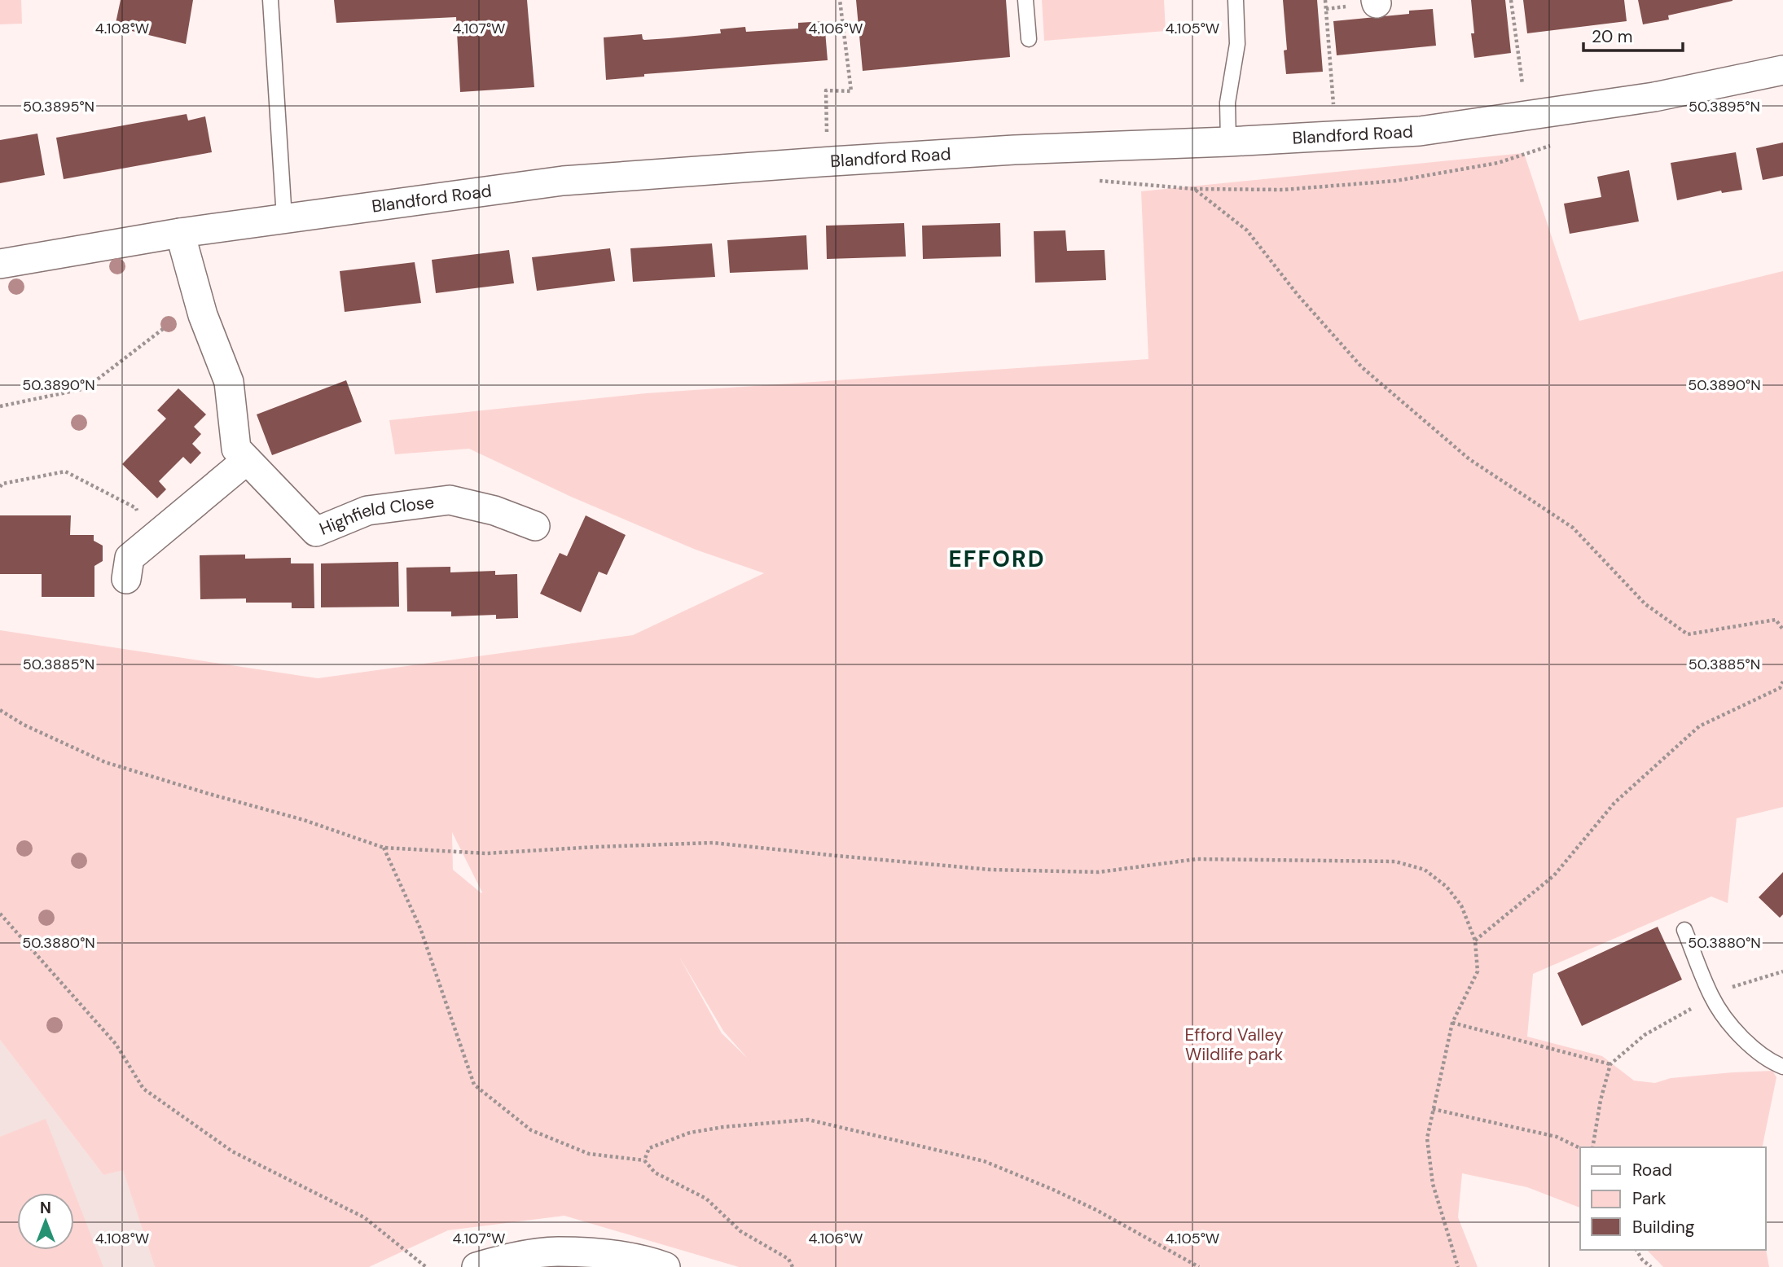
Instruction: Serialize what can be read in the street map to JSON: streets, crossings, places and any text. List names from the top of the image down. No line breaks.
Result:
{"streets":{"street":["Blandford Road","Highfield Close"]},"crossings":[["Blandford Road","Highfield Close"]],"districts":["EFFORD"],"parks":["Efford Valley Wildlife park"],"legend":["Road","Park","Building"],"scale_bar":"20 m","north":"top","coordinates":["4.108°W","4.107°W","4.106°W","4.105°W","50.3895°N","50.3890°N","50.3885°N","50.3880°N"]}
